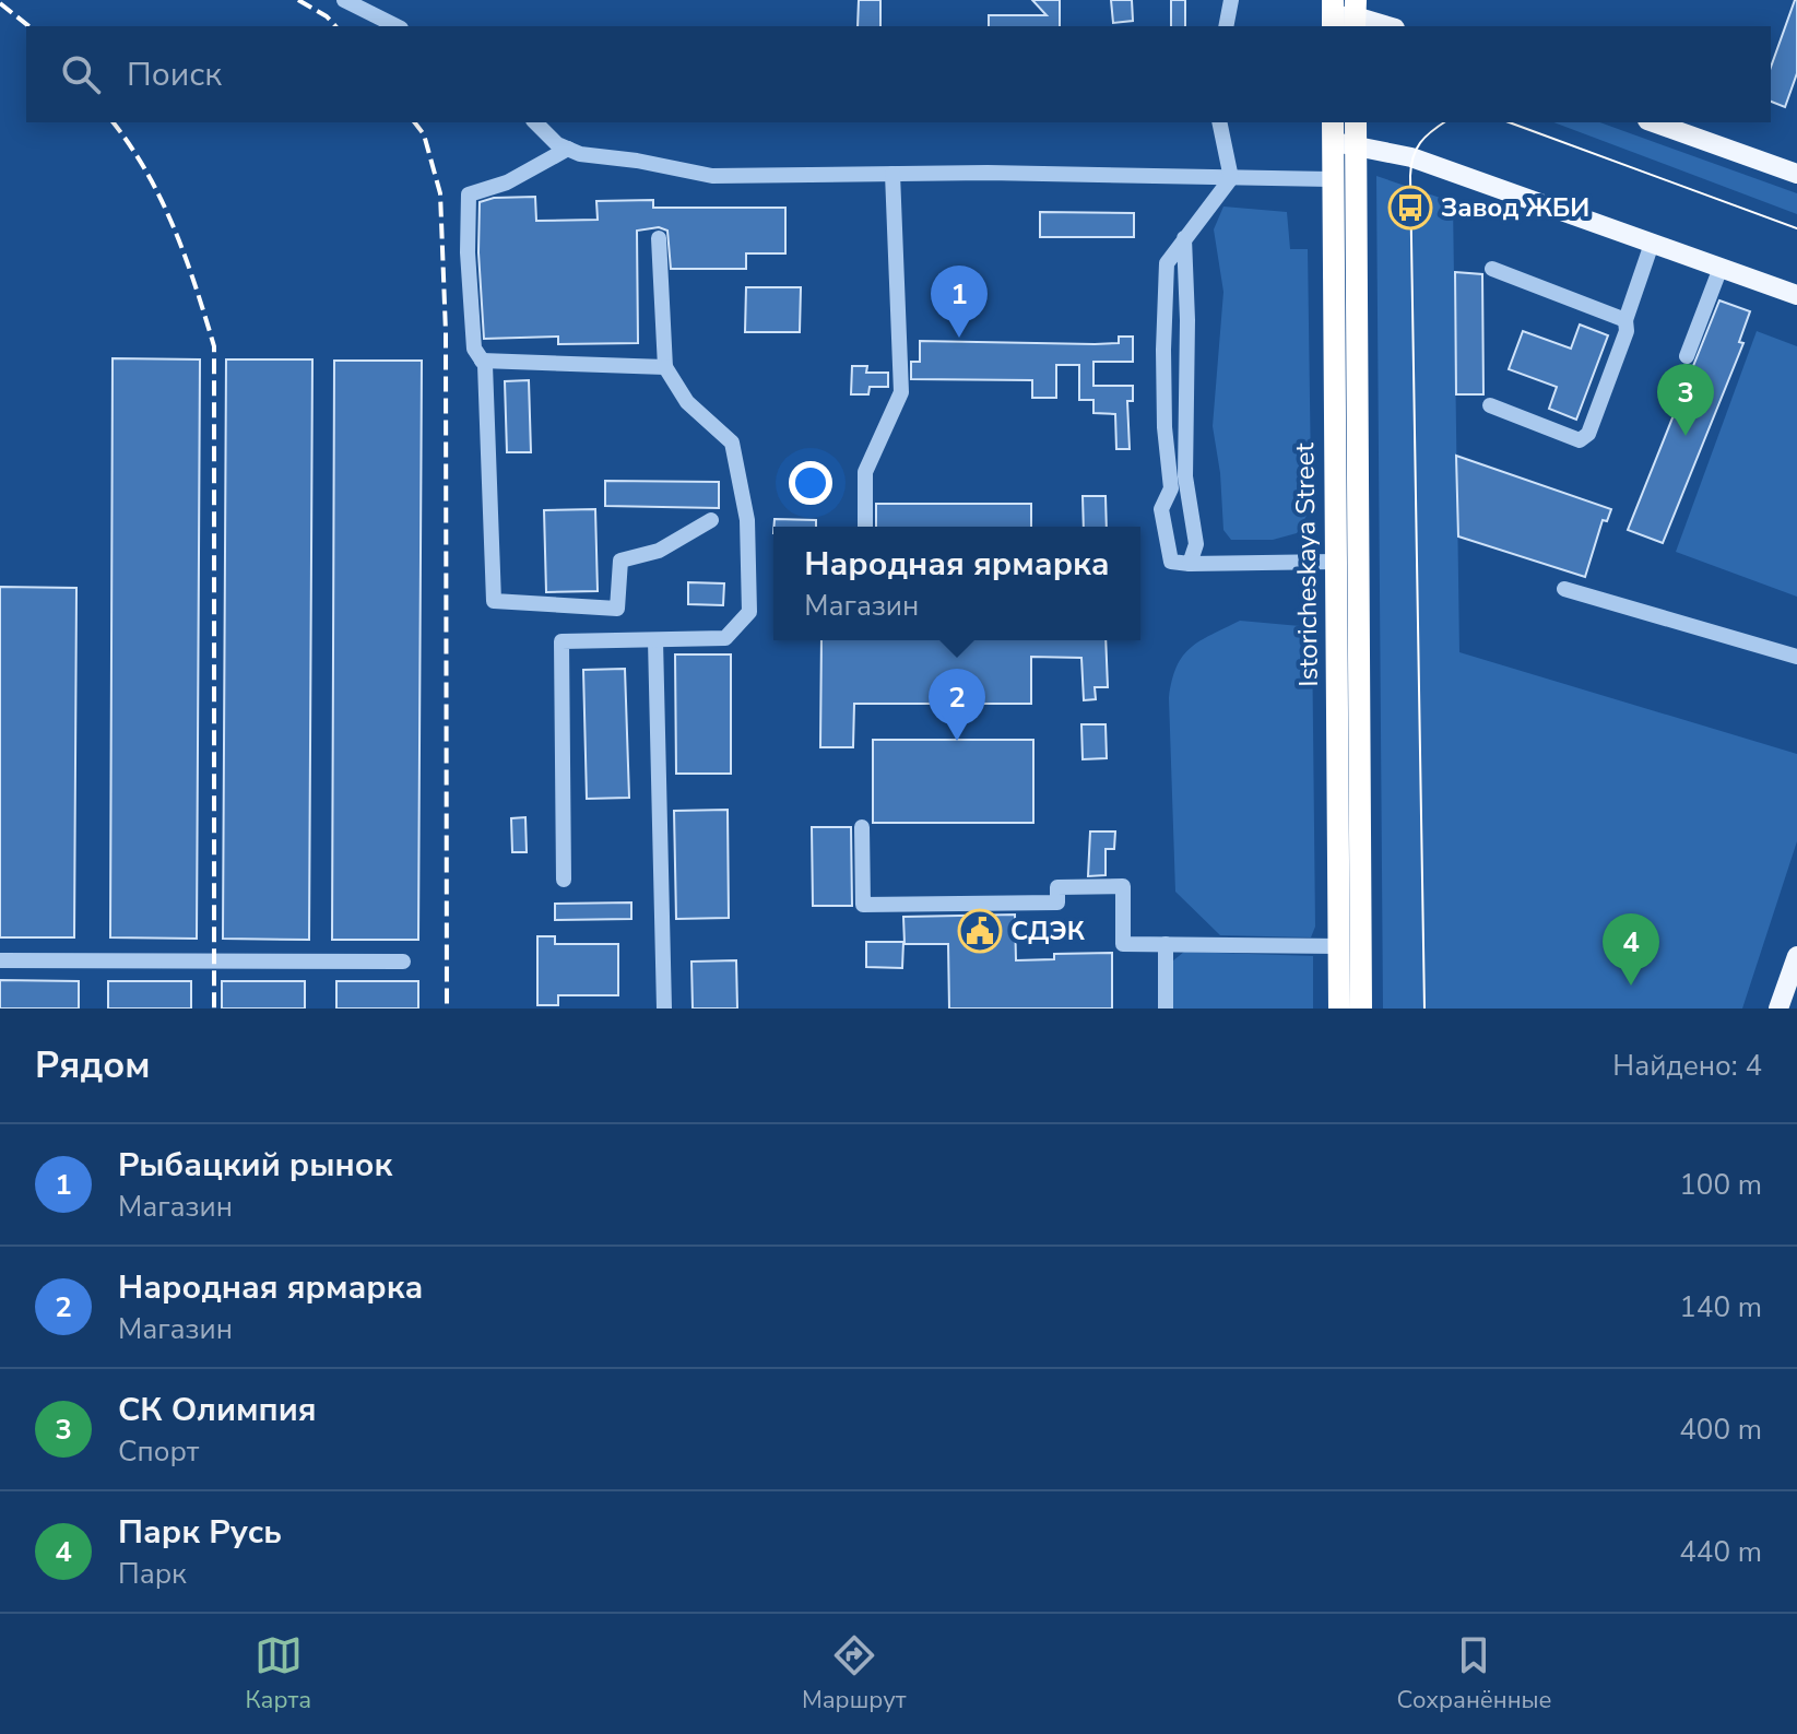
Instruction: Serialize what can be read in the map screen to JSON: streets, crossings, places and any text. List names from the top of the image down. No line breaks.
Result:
{"streets":{"highway":["Istoricheskaya Street"]},"places":{"bus stop":["Завод ЖБИ"],"public building":["СДЭК"]},"page":{"search":"Поиск","pins":["1","3","2","4"],"popup":["Народная ярмарка","Магазин"],"heading":["Рядом","Найдено: 4"],"list":[{"mark":"1","name":"Рыбацкий рынок","note":"Магазин","value":"100 m"},{"mark":"2","name":"Народная ярмарка","note":"Магазин","value":"140 m"},{"mark":"3","name":"СК Олимпия","note":"Спорт","value":"400 m"},{"mark":"4","name":"Парк Русь","note":"Парк","value":"440 m"}],"nav":["Карта","Маршрут","Сохранённые"]}}
